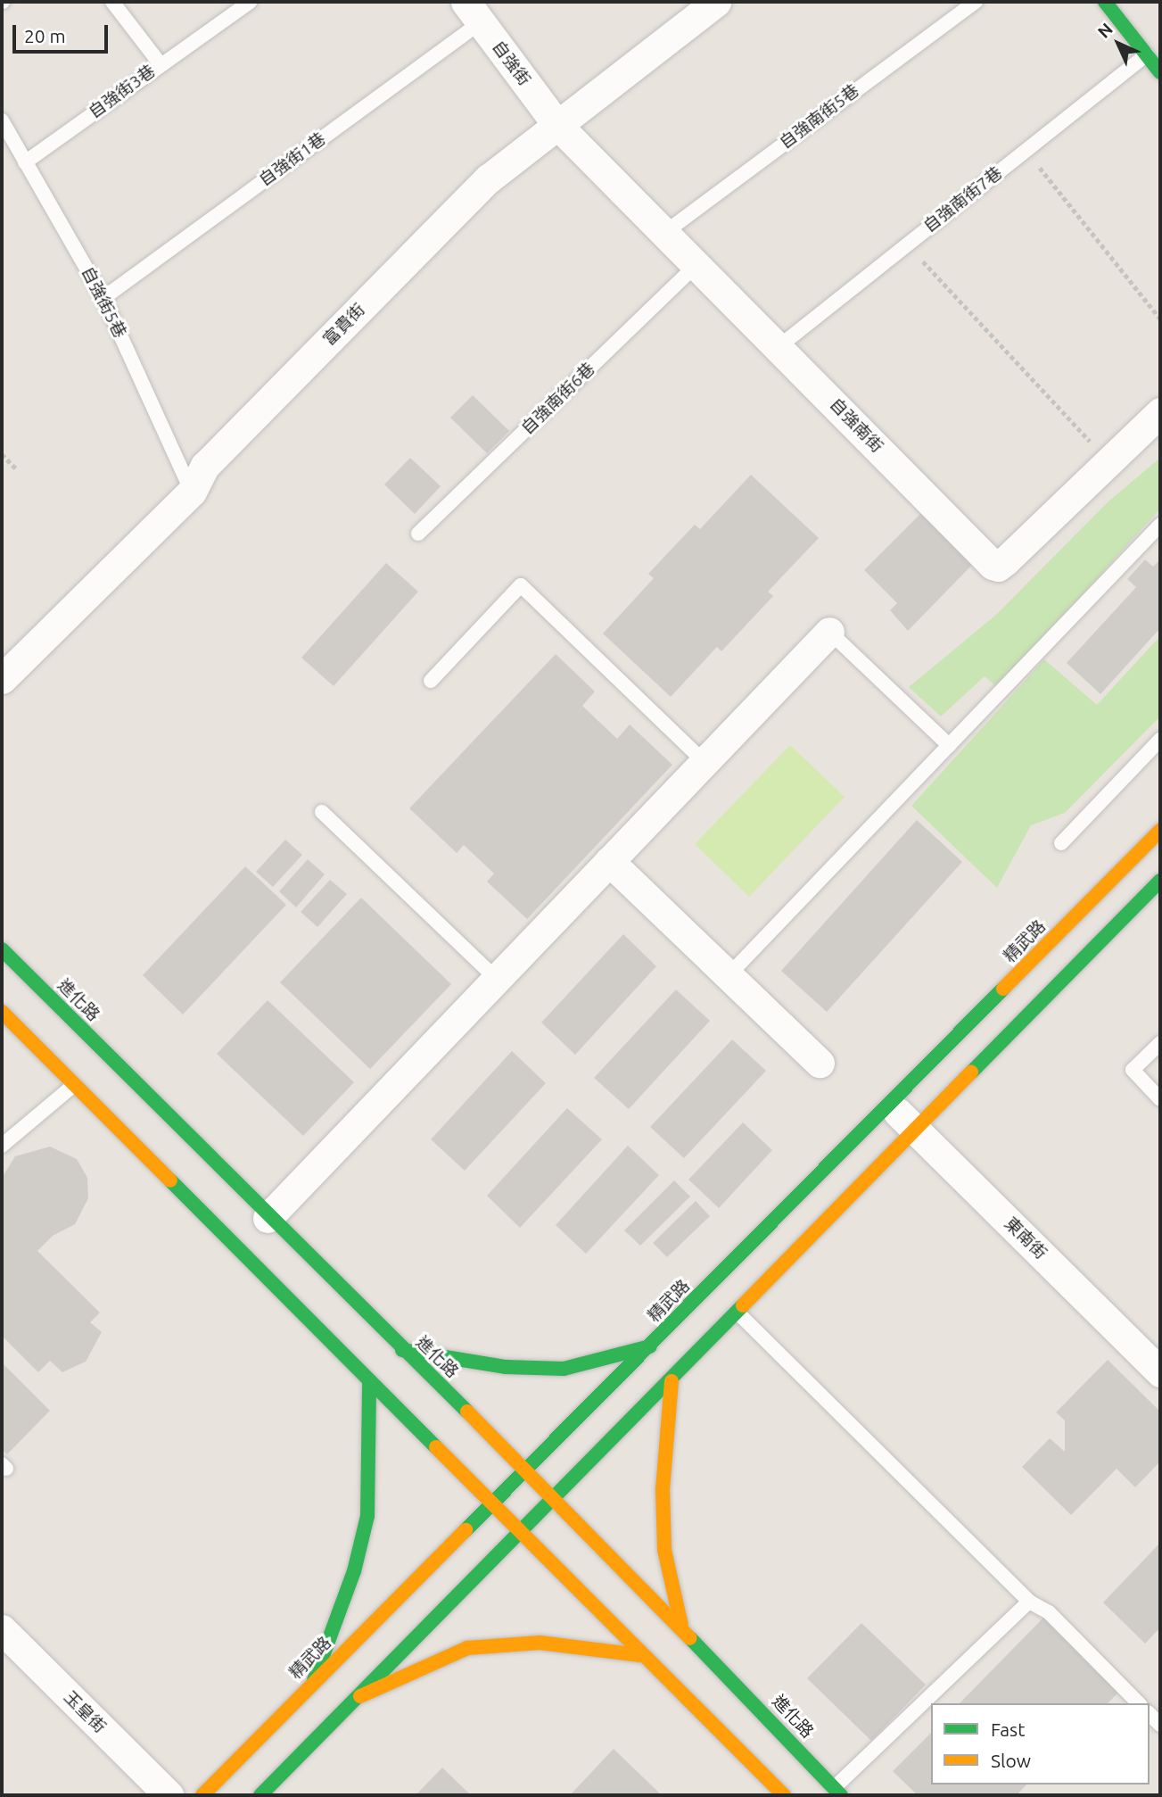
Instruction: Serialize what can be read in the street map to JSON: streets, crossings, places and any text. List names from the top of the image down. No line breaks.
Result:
{"streets":{"main road":["精武路","進化路"],"street":["自強街","富貴街","自強南街","東南街","玉皇街"],"lane":["自強街3巷","自強南街5巷","自強街1巷","自強南街7巷","自強街5巷","自強南街6巷"]},"crossings":[["自強街","自強街1巷"],["自強街","富貴街"],["自強街","自強南街"],["自強街3巷","自強街5巷"],["自強南街5巷","自強南街"],["自強街1巷","自強街5巷"],["自強南街7巷","自強南街"],["自強街5巷","富貴街"],["富貴街","自強南街"],["自強南街6巷","自強南街"],["精武路","進化路"],["精武路","東南街"]],"legend":["Fast","Slow"],"scale_bar":"20 m","north":"top left"}
